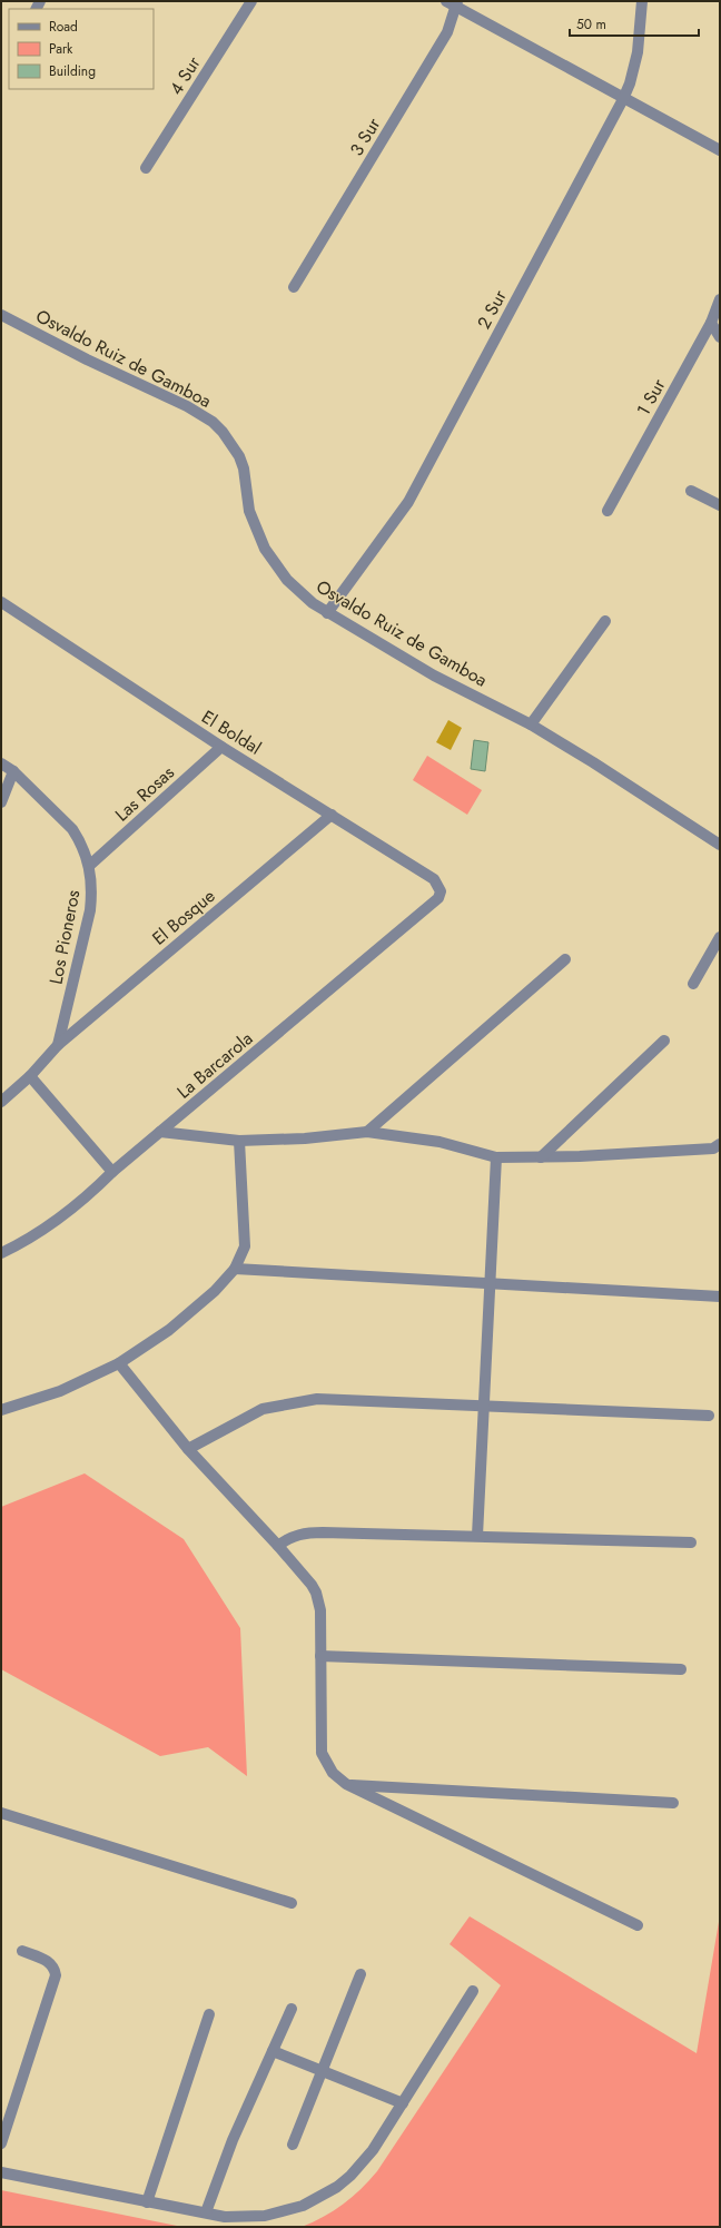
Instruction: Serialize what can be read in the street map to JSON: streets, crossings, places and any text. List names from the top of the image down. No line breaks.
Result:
{"streets":{"street":["4 Sur","3 Sur","2 Sur","Osvaldo Ruiz de Gamboa","1 Sur","El Boldal","Las Rosas","El Bosque","Los Pioneros","La Barcarola"]},"crossings":[["2 Sur","Osvaldo Ruiz de Gamboa"],["El Boldal","Las Rosas"],["El Boldal","El Bosque"],["El Boldal","La Barcarola"],["Las Rosas","Los Pioneros"],["El Bosque","Los Pioneros"]],"legend":["Road","Park","Building"],"scale_bar":"50 m"}
